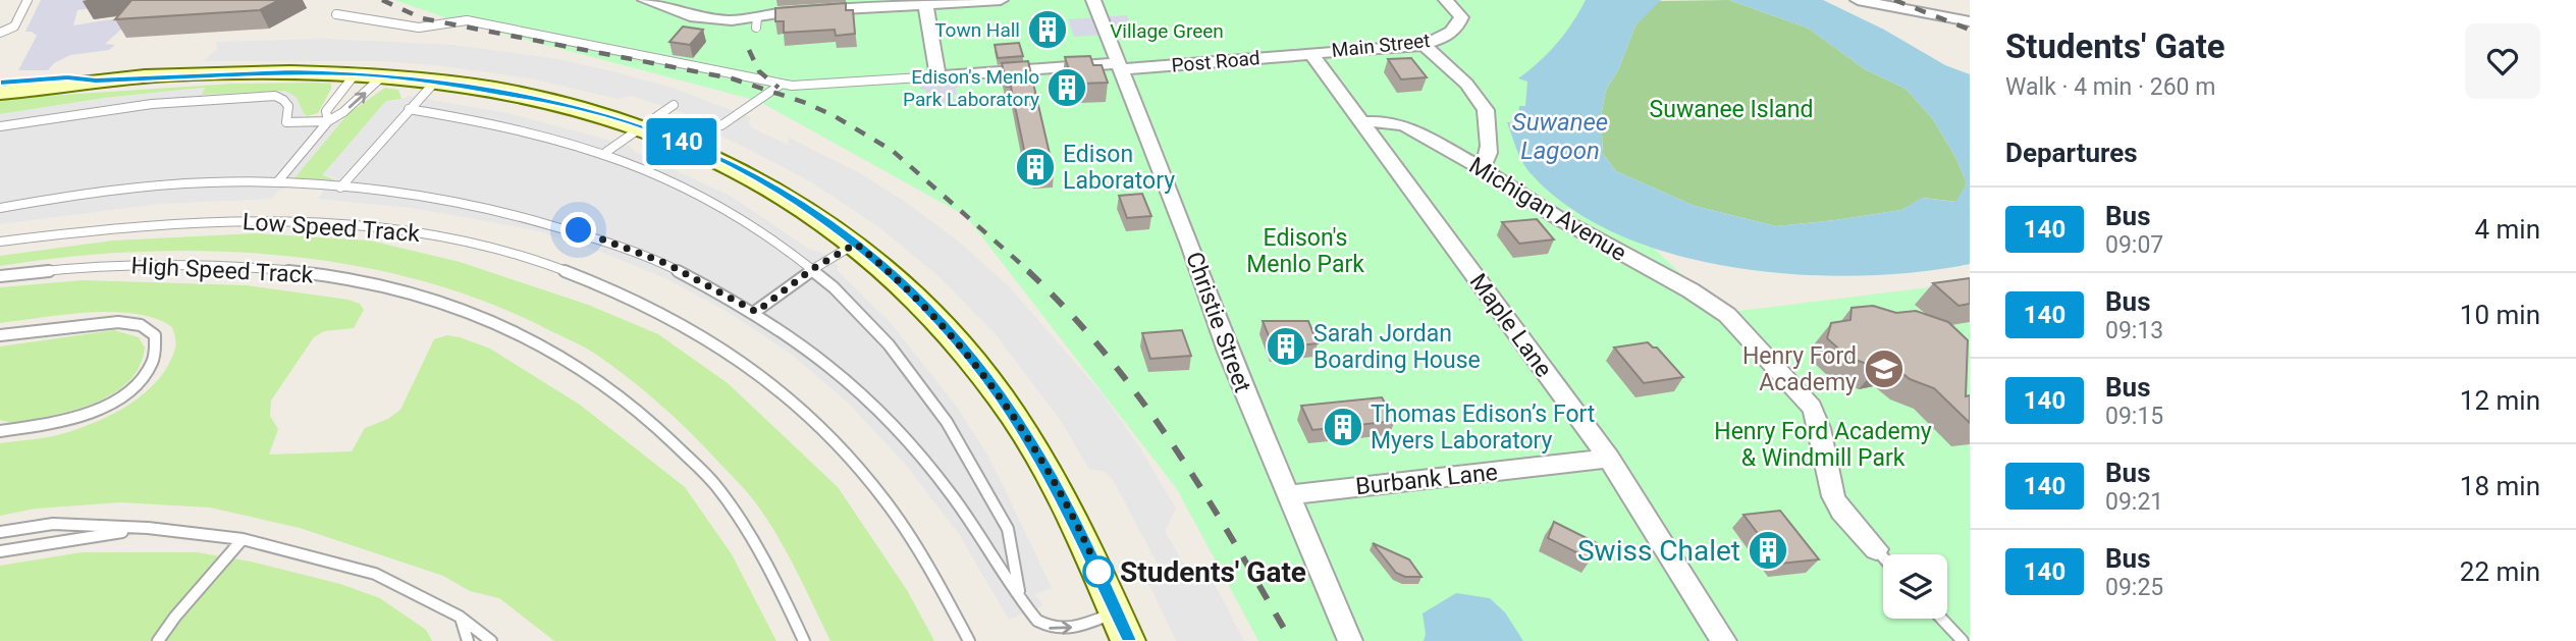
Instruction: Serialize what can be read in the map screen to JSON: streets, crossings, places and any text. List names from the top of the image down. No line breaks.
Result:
{"streets":{"street":["Main Street","Post Road","Michigan Avenue","Christie Street","Maple Lane","Burbank Lane"],"lane":["Low Speed Track","High Speed Track"]},"crossings":[["Main Street","Post Road"],["Main Street","Maple Lane"],["Post Road","Christie Street"],["Post Road","Maple Lane"],["Michigan Avenue","Maple Lane"],["Christie Street","Burbank Lane"],["Maple Lane","Burbank Lane"]],"water":["Suwanee Lagoon"],"parks":["Village Green","Suwanee Island","Edison's Menlo Park","Henry Ford Academy & Windmill Park"],"places":{"building":["Town Hall","Edison's Menlo Park Laboratory","Edison Laboratory","Sarah Jordan Boarding House","Thomas Edison’s Fort Myers Laboratory","Swiss Chalet"],"school or university":["Henry Ford Academy"],"other":["Students' Gate"]},"lines":["bus line 140"],"page":{"on_map":"140","heading":[["Students' Gate","Walk · 4 min · 260 m"],"Departures"],"list":[{"mark":"140","name":"Bus","note":"09:07","value":"4 min"},{"mark":"140","name":"Bus","note":"09:13","value":"10 min"},{"mark":"140","name":"Bus","note":"09:15","value":"12 min"},{"mark":"140","name":"Bus","note":"09:21","value":"18 min"},{"mark":"140","name":"Bus","note":"09:25","value":"22 min"}]}}
